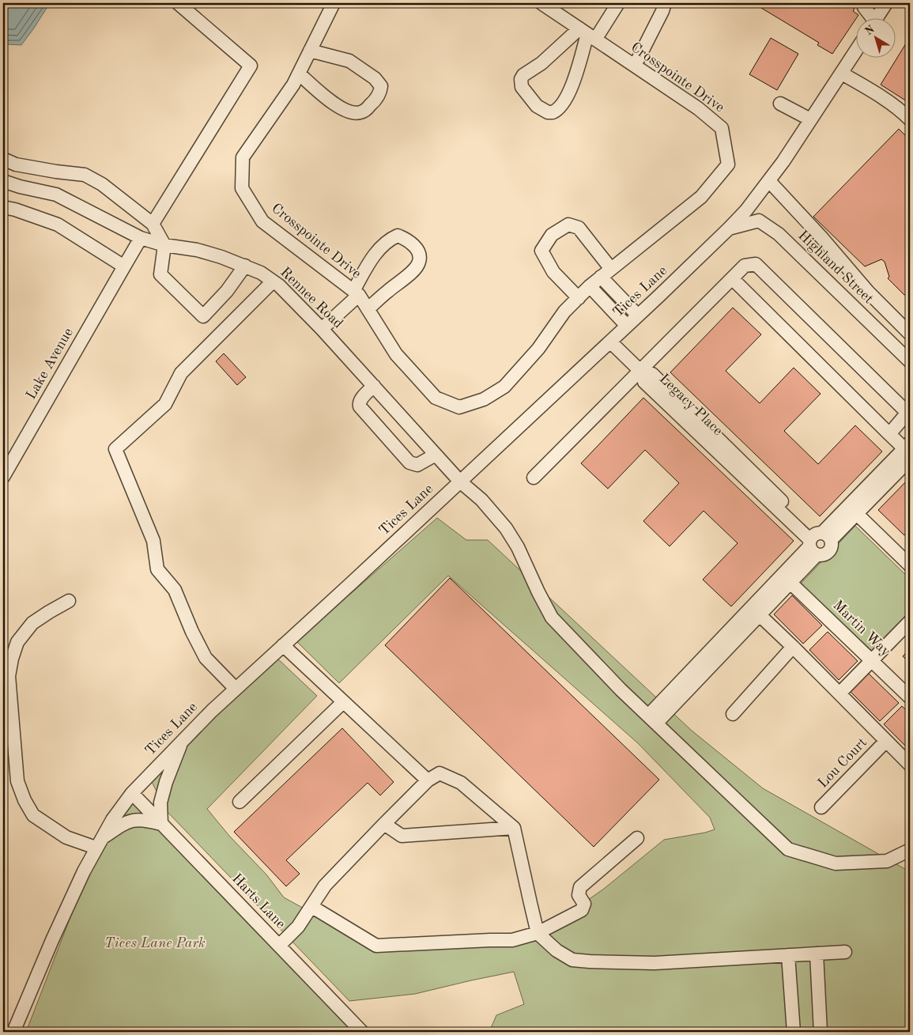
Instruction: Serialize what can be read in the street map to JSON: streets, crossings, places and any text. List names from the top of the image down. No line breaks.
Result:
{"streets":{"street":["Crosspointe Drive","Highland Street","Tices Lane","Rennee Road","Lake Avenue","Legacy Place","Martin Way","Lou Court","Harts Lane"]},"crossings":[["Crosspointe Drive","Rennee Road"],["Highland Street","Tices Lane"],["Tices Lane","Rennee Road"],["Tices Lane","Legacy Place"],["Tices Lane","Harts Lane"],["Rennee Road","Lake Avenue"]],"parks":["Tices Lane Park"],"north":"top left"}
